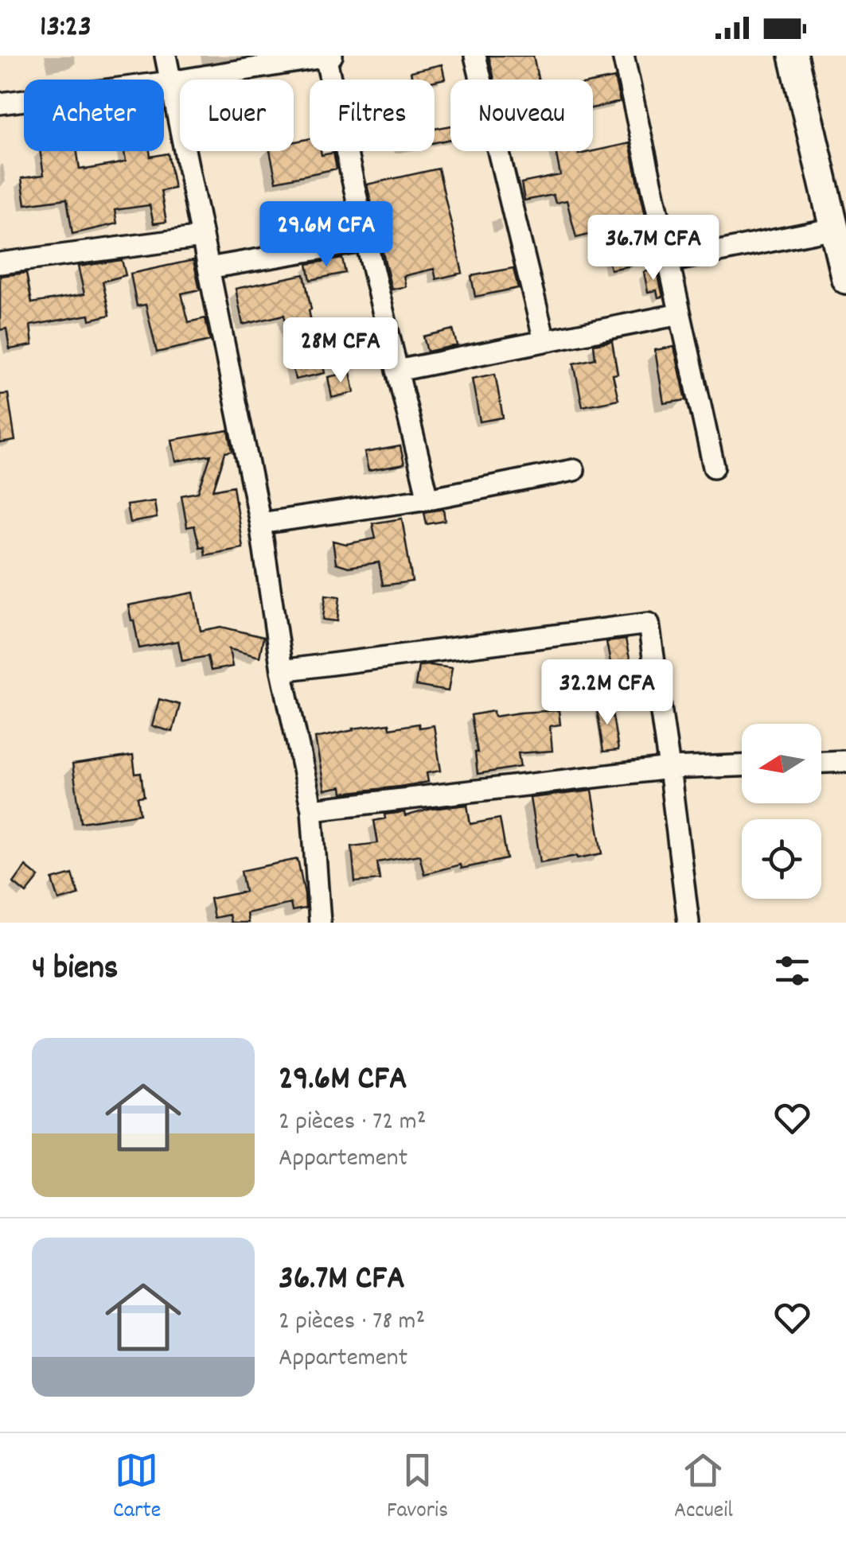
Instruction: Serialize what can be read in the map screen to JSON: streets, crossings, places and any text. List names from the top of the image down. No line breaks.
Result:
{"north":"left","page":{"status":"13:23","chip":["Acheter","Louer","Filtres","Nouveau"],"price":["29.6M CFA","36.7M CFA","28M CFA","32.2M CFA"],"heading":"4 biens","list":[{"name":"29.6M CFA","note":"2 pièces · 72 m² · Appartement"},{"name":"36.7M CFA","note":"2 pièces · 78 m² · Appartement"}],"tabs":["Carte","Favoris","Accueil"]}}
